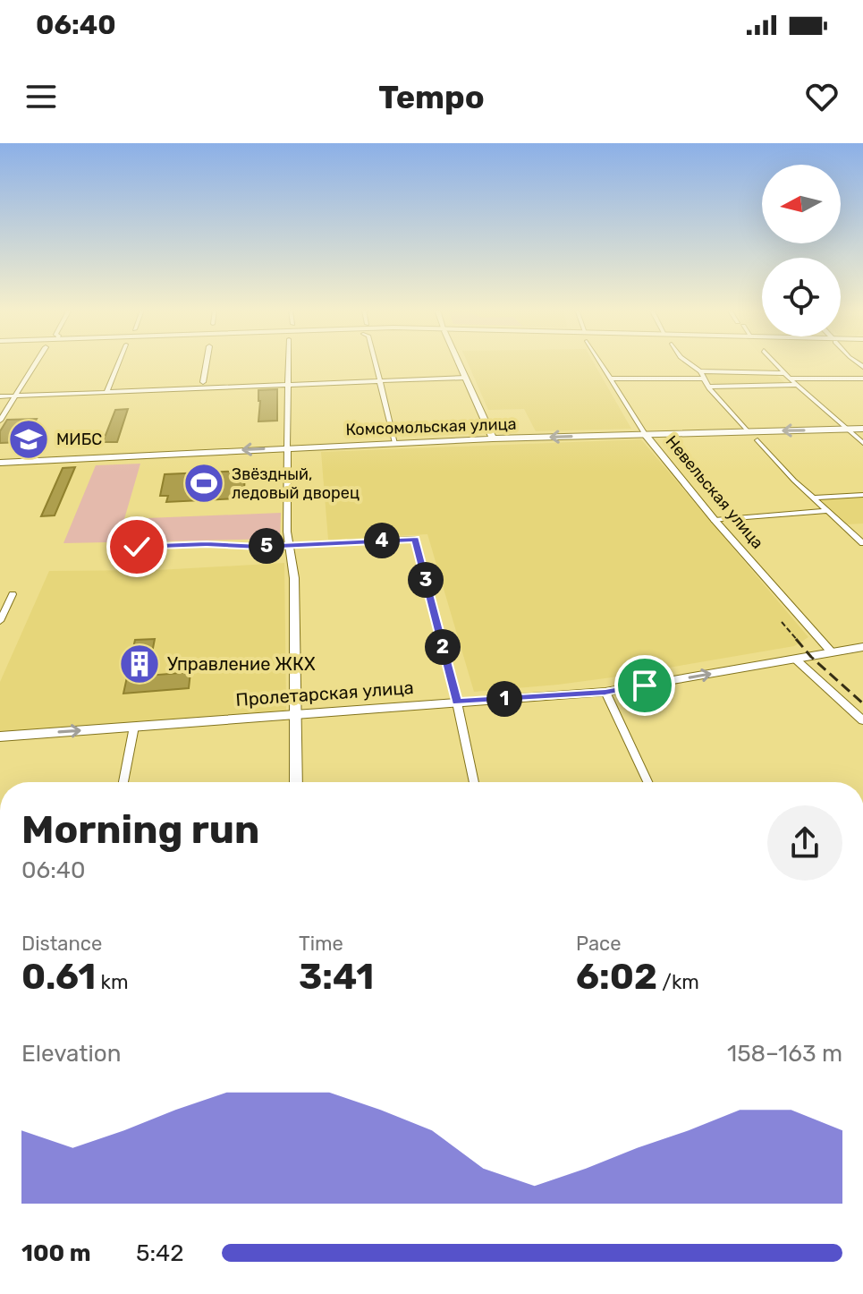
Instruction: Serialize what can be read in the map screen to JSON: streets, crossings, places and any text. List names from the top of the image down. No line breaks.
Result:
{"streets":{"main road":["Комсомольская улица","Пролетарская улица"],"street":["Невельская улица"]},"crossings":[["Комсомольская улица","Невельская улица"],["Невельская улица","Пролетарская улица"]],"one_way":["Комсомольская улица","Пролетарская улица"],"places":{"school or university":["МИБС"],"sports":["Звёздный, ледовый дворец"],"building":["Управление ЖКХ"]},"north":"left","page":{"status":"06:40","header":"Tempo","pins":["4","5","3","2","1"],"heading":["Morning run","06:40"],"stats":[["Distance","0.61 km"],["Time","3:41"],["Pace","6:02 /km"]],"chart":["Elevation","158–163 m"],"list":[{"name":"100 m","note":"5:42"}]}}
